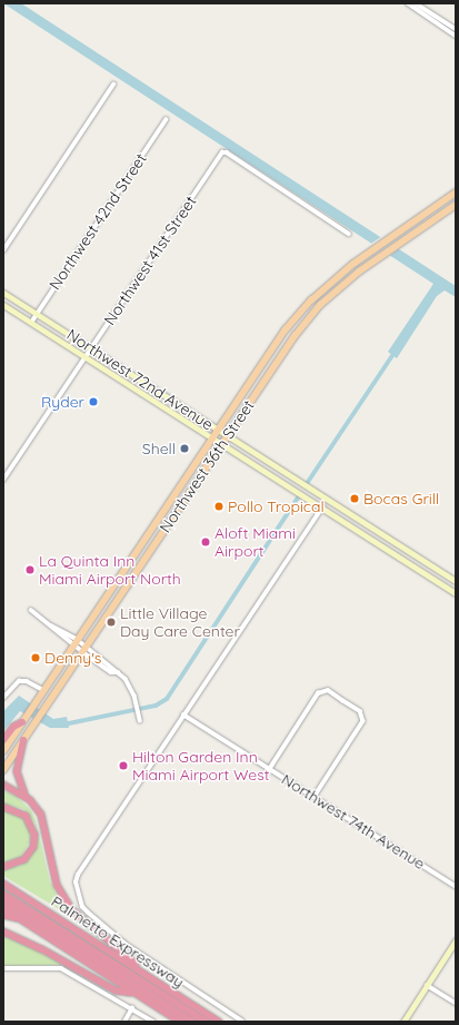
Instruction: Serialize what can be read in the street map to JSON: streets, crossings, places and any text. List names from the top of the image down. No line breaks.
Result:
{"streets":{"highway":["Palmetto Expressway"],"main road":["Northwest 72nd Avenue","Northwest 36th Street"],"street":["Northwest 42nd Street","Northwest 41st Street","Northwest 74th Avenue"]},"crossings":[["Northwest 42nd Street","Northwest 72nd Avenue"],["Northwest 41st Street","Northwest 72nd Avenue"],["Northwest 72nd Avenue","Northwest 36th Street"]],"places":["Ryder","Shell","Bocas Grill","Pollo Tropical","Aloft Miami Airport","La Quinta Inn Miami Airport North","Little Village Day Care Center","Denny's","Hilton Garden Inn Miami Airport West"]}
